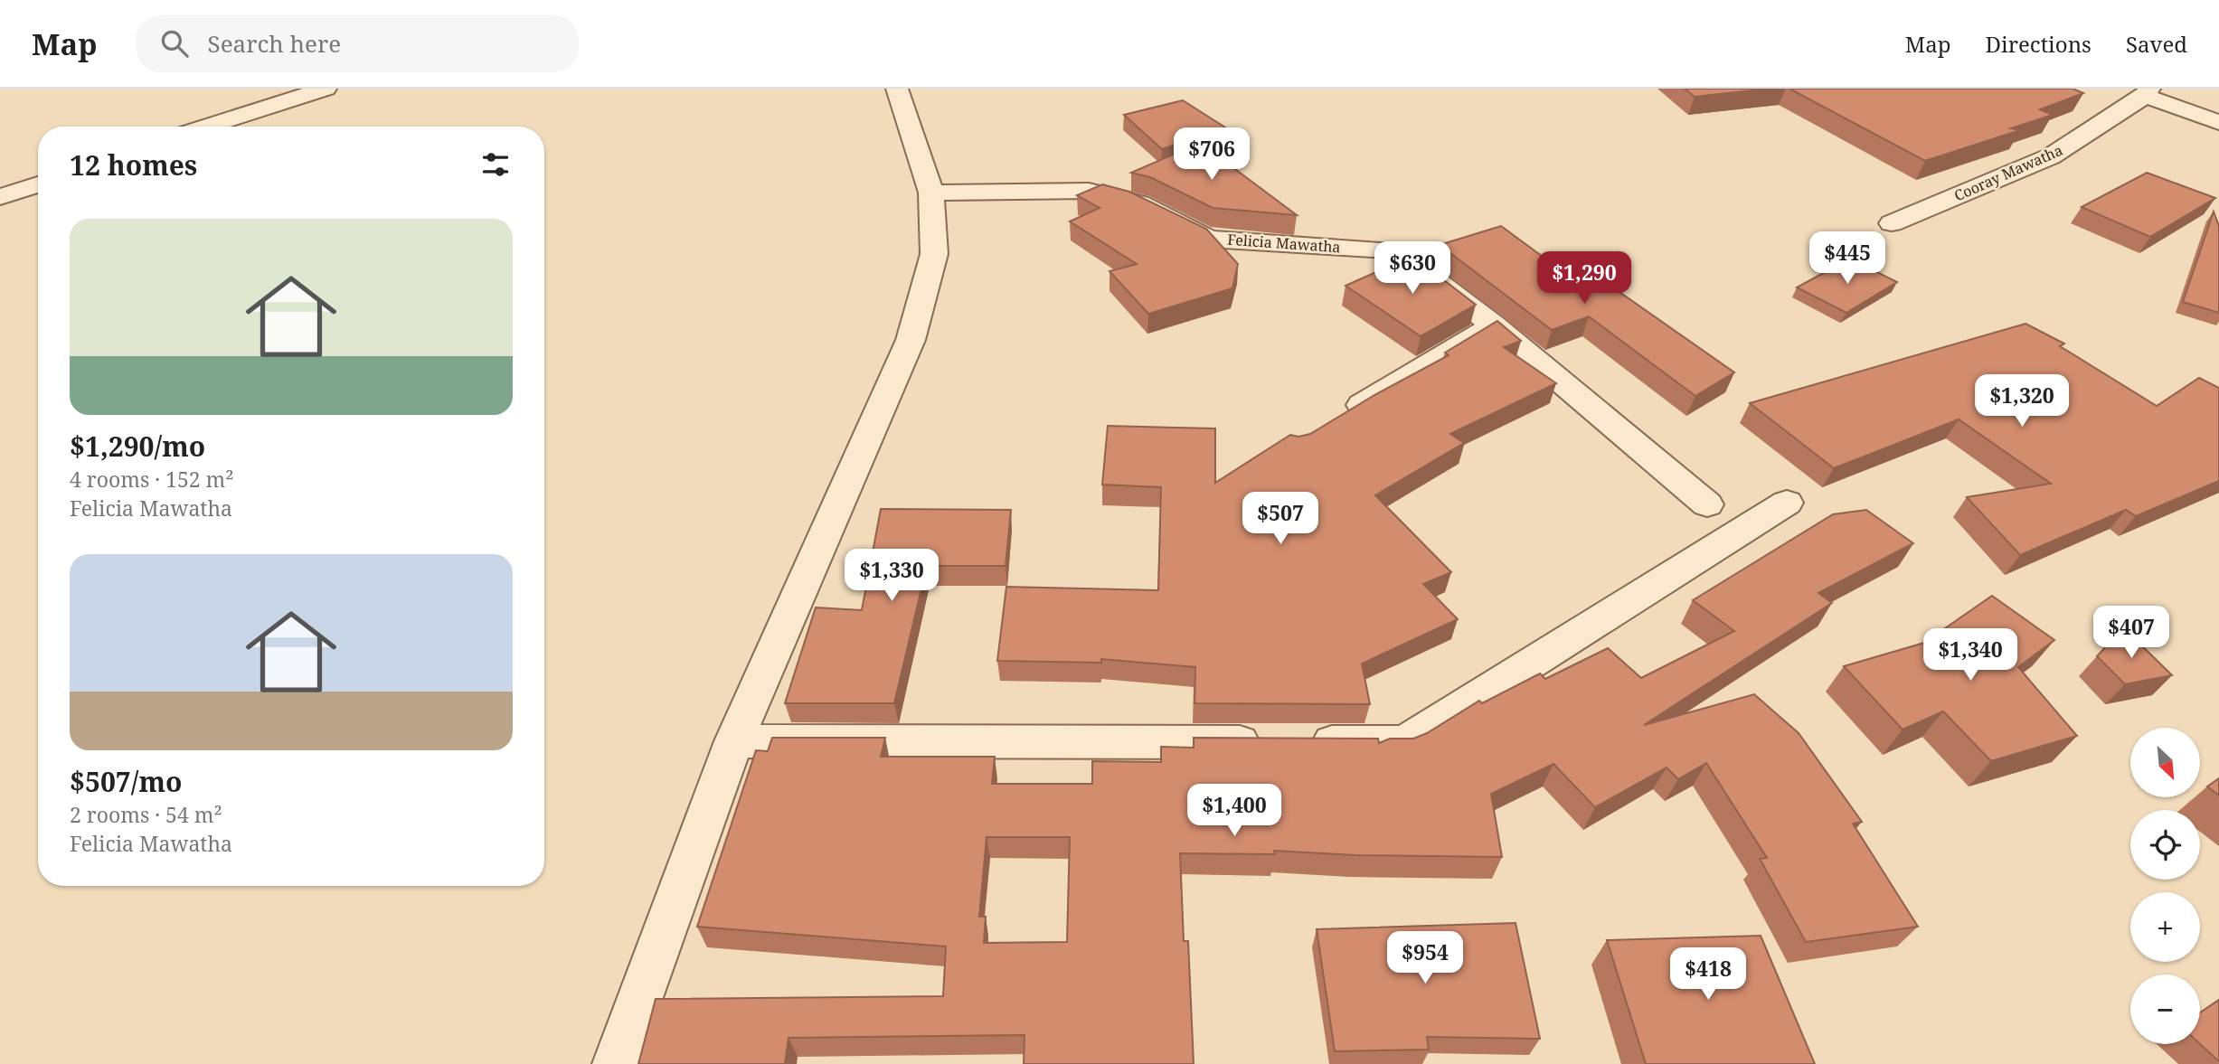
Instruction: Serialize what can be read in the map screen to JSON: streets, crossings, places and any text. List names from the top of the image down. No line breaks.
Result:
{"streets":{"street":["Cooray Mawatha","Felicia Mawatha"]},"north":"bottom right","page":{"header":"Map","search":"Search here","nav":["Map","Directions","Saved"],"heading":"12 homes","price":["$706","$445","$630","$1,290","$1,320","$507","$1,330","$407","$1,340","$1,400","$954","$418"],"list":[{"name":"$1,290/mo","note":"4 rooms · 152 m² · Felicia Mawatha"},{"name":"$507/mo","note":"2 rooms · 54 m² · Felicia Mawatha"}],"map_buttons":["+","−"]}}
